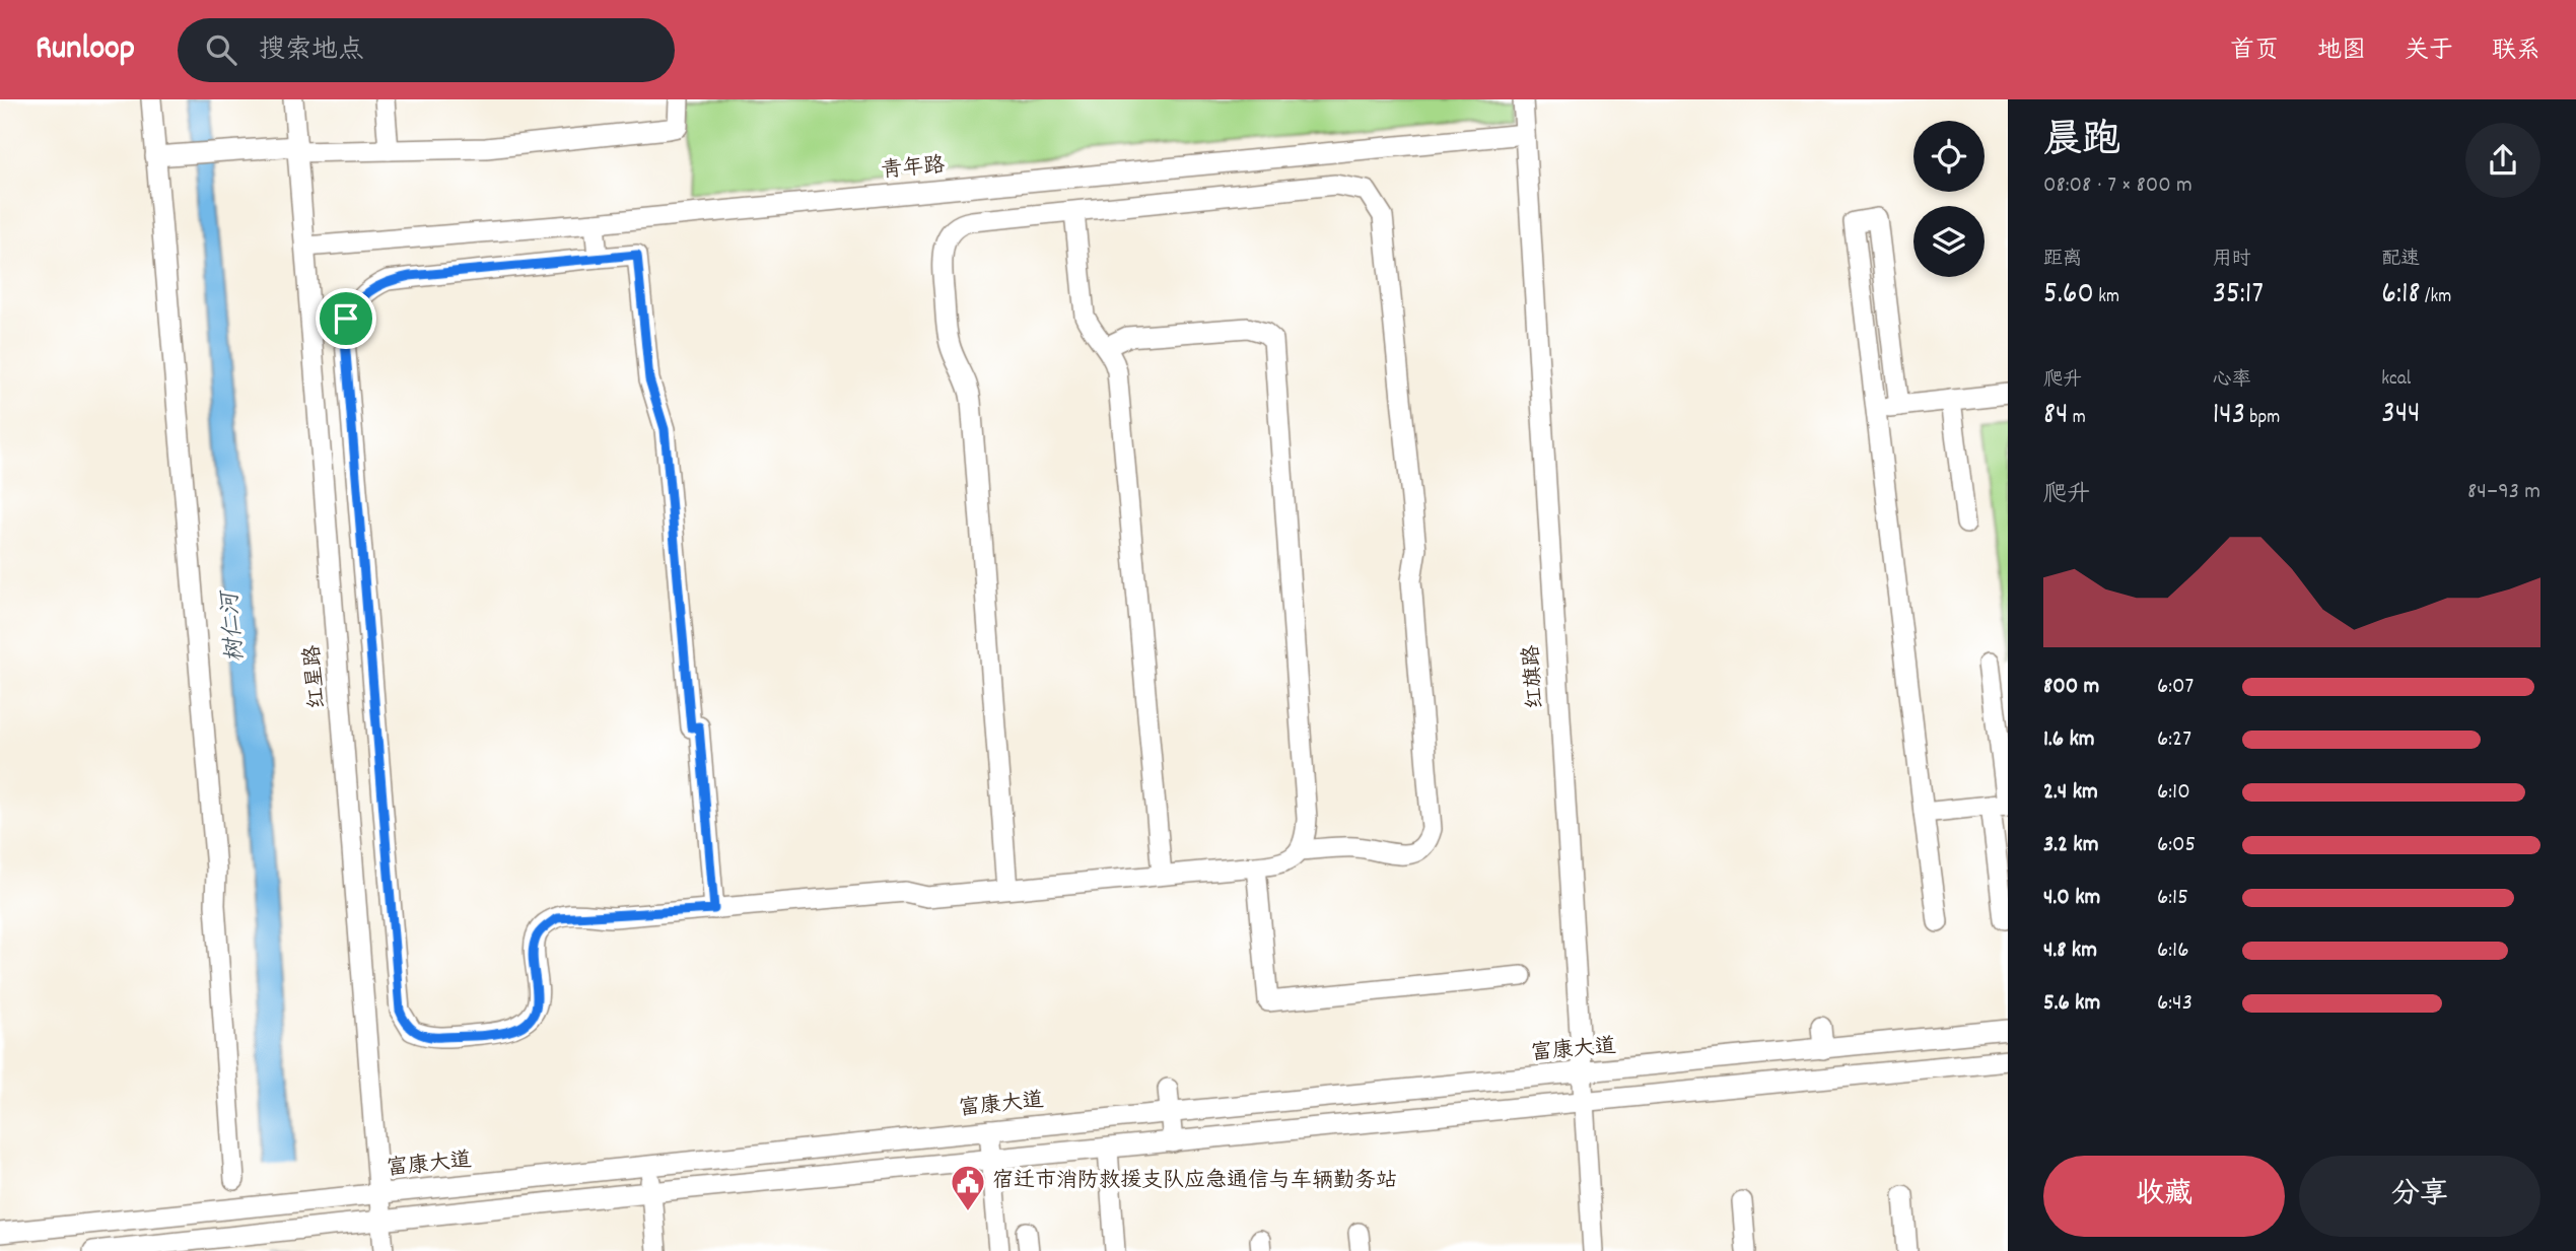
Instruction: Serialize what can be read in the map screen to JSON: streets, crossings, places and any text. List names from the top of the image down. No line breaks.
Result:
{"streets":{"street":["青年路","红星路","红旗路","富康大道"]},"crossings":[["青年路","红星路"],["青年路","红旗路"],["红星路","富康大道"],["红旗路","富康大道"]],"water":["树仁河"],"places":{"public building":["宿迁市消防救援支队应急通信与车辆勤务站"]},"page":{"header":"Runloop","search":"搜索地点","nav":["首页","地图","关于","联系"],"heading":["晨跑","08:08 · 7 × 800 m"],"stats":[["距离","5.60 km"],["用时","35:17"],["配速","6:18 /km"],["爬升","84 m"],["心率","143 bpm"],["kcal","344"]],"chart":["爬升","84–93 m"],"list":[{"name":"800 m","note":"6:07"},{"name":"1.6 km","note":"6:27"},{"name":"2.4 km","note":"6:10"},{"name":"3.2 km","note":"6:05"},{"name":"4.0 km","note":"6:15"},{"name":"4.8 km","note":"6:16"},{"name":"5.6 km","note":"6:43"}],"buttons":["收藏","分享"]}}
